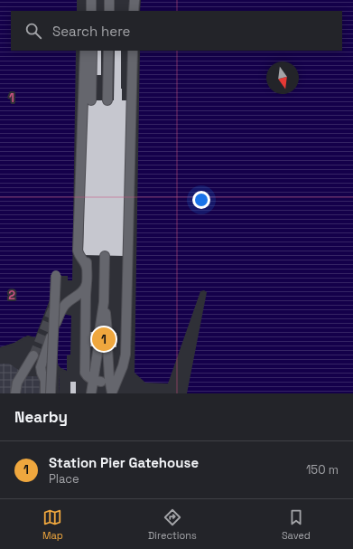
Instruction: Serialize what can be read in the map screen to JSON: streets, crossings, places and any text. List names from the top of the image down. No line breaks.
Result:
{"north":"bottom","page":{"search":"Search here","pins":"1","heading":"Nearby","list":[{"mark":"1","name":"Station Pier Gatehouse","note":"Place","value":"150 m"}],"nav":["Map","Directions","Saved"]},"grid":{"rows":["1","2"]}}
